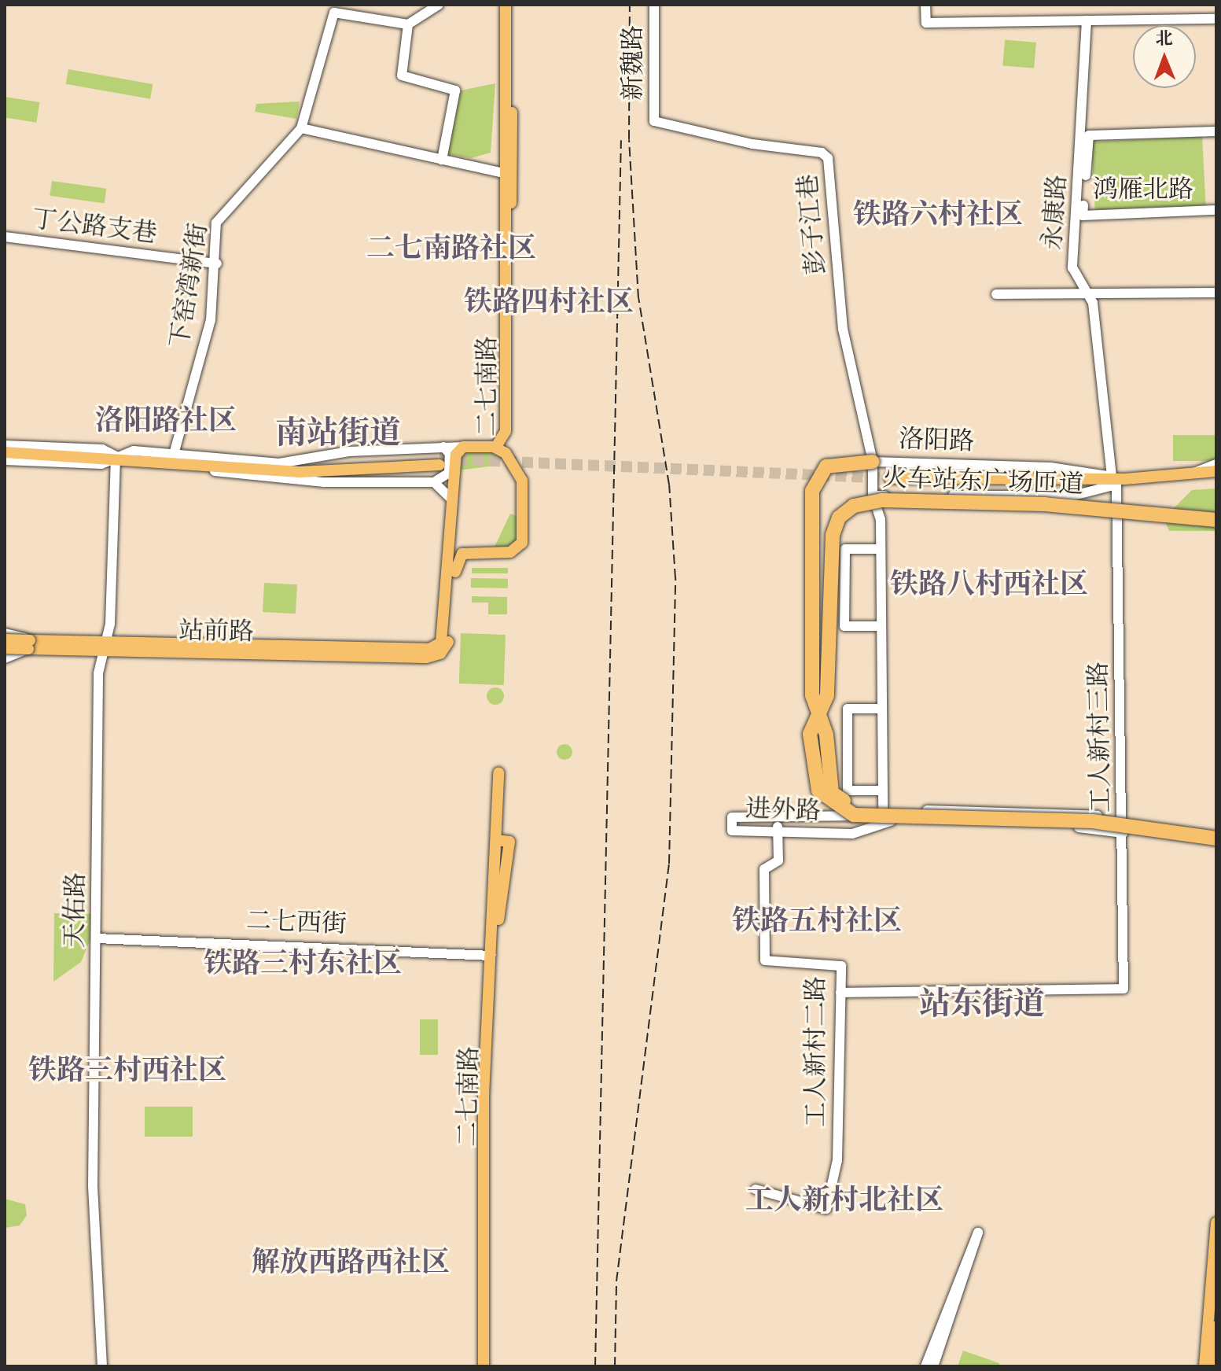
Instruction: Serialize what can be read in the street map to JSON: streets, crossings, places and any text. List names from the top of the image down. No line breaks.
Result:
{"streets":{"highway":["火车站东广场匝道"],"main road":["二七南路","洛阳路","站前路"],"street":["新魏路","鸿雁北路","永康路","彭子江巷","丁公路支巷","下窑湾新街","工人新村三路","进外路","天佑路","二七西街","工人新村二路"]},"crossings":[["新魏路","彭子江巷"],["永康路","洛阳路"],["永康路","工人新村三路"],["彭子江巷","洛阳路"],["彭子江巷","火车站东广场匝道"],["丁公路支巷","下窑湾新街"],["二七南路","站前路"],["二七南路","二七西街"],["洛阳路","火车站东广场匝道"],["洛阳路","工人新村三路"],["火车站东广场匝道","进外路"],["站前路","天佑路"],["工人新村三路","进外路"],["工人新村三路","工人新村二路"],["进外路","工人新村二路"],["天佑路","二七西街"]],"districts":["铁路六村社区","二七南路社区","铁路四村社区","洛阳路社区","南站街道","铁路八村西社区","铁路五村社区","铁路三村东社区","站东街道","铁路三村西社区","工人新村北社区","解放西路西社区"],"north":"top"}
